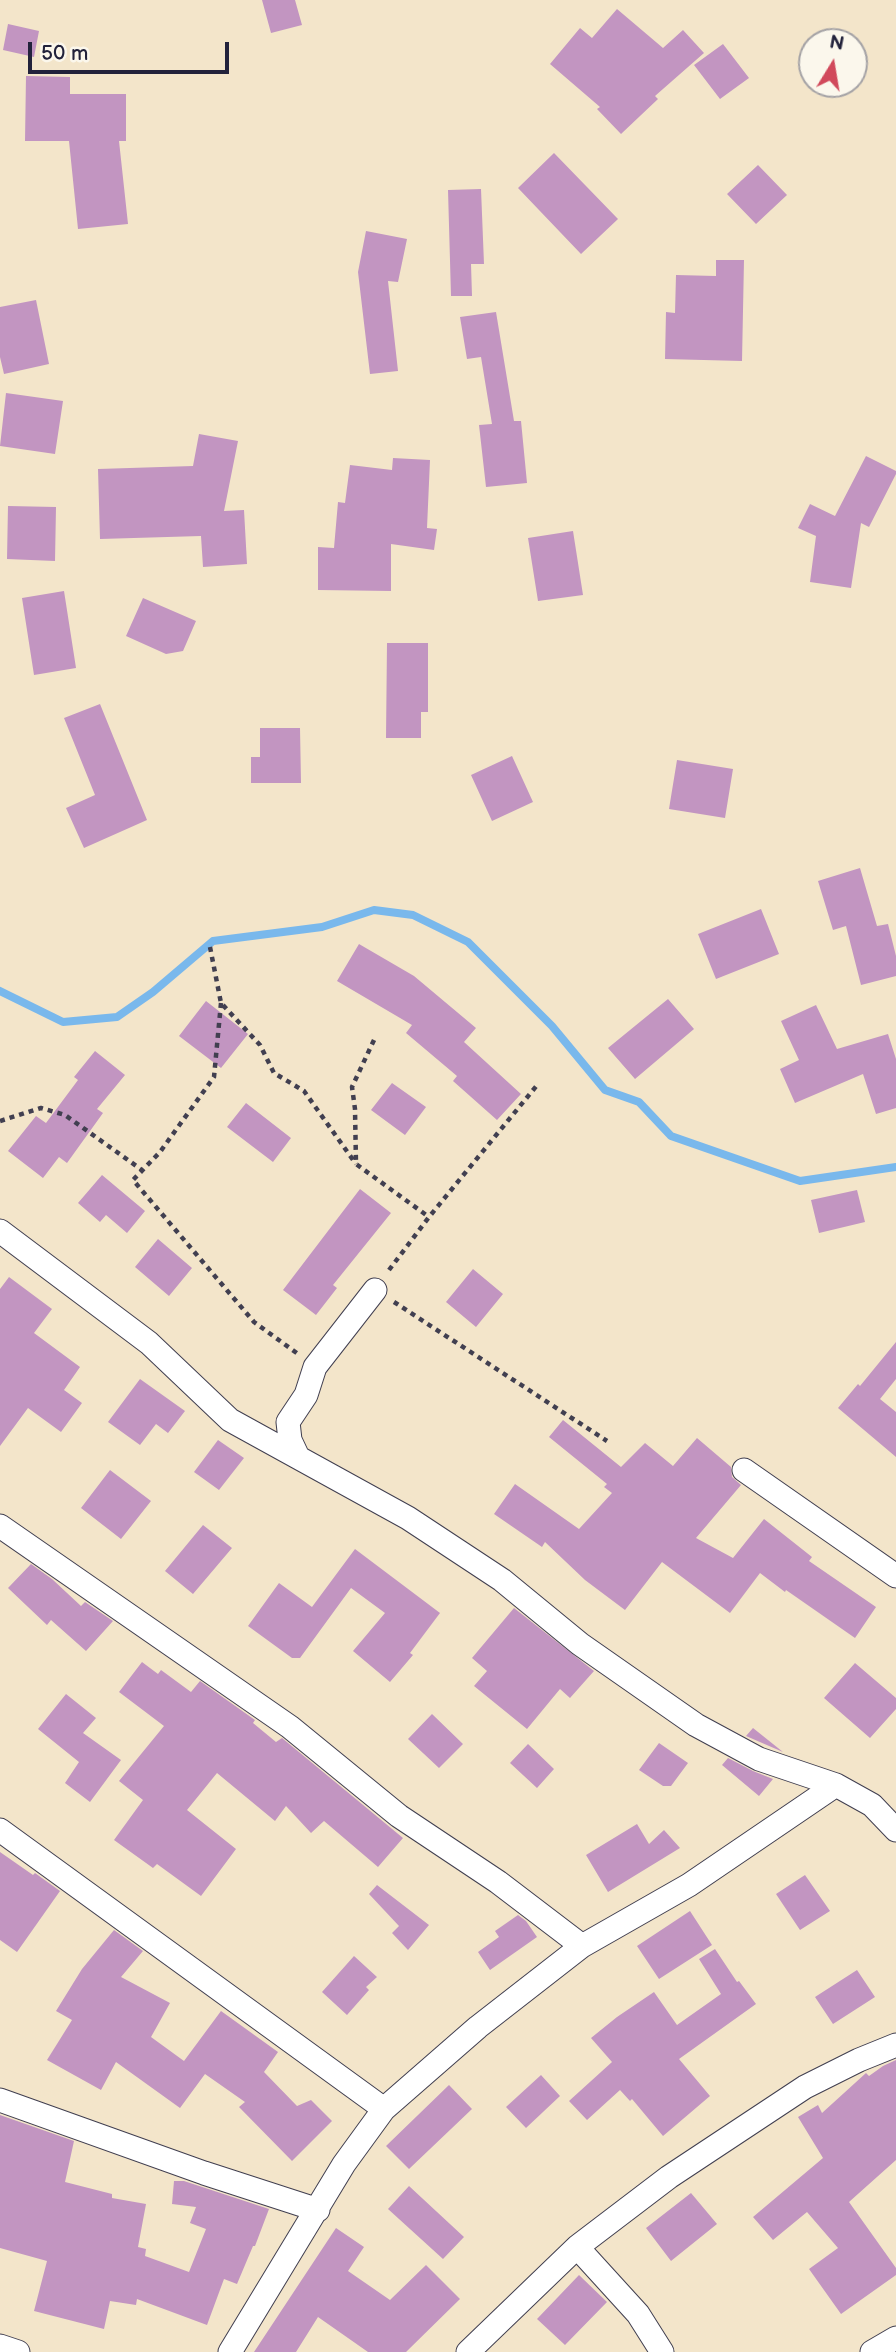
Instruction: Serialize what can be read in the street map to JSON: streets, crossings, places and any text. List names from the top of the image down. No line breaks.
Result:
{"scale_bar":"50 m","north":"top"}
